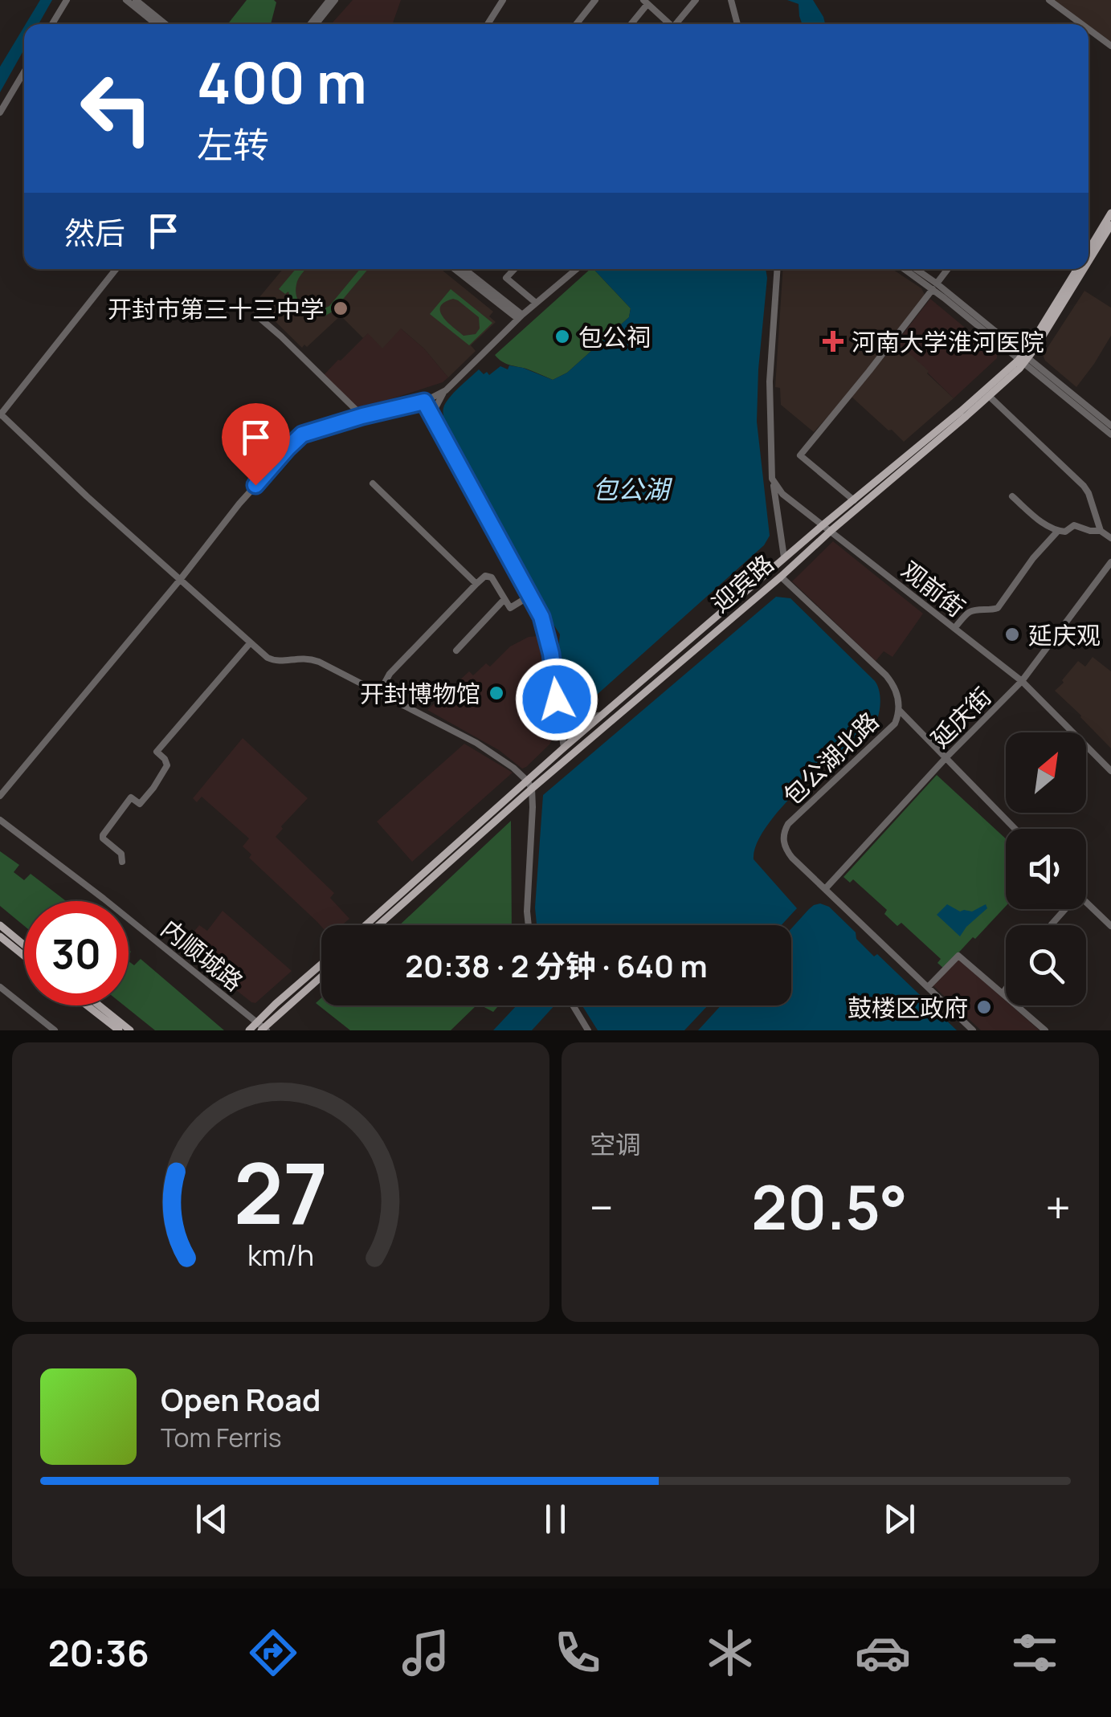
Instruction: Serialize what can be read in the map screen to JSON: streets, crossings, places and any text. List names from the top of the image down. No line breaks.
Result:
{"streets":{"main road":["迎宾路"],"street":["观前街","延庆街","包公湖北路","内顺城路"]},"crossings":[["迎宾路","观前街"],["迎宾路","包公湖北路"],["观前街","延庆街"],["延庆街","包公湖北路"]],"water":["包公湖"],"places":{"other":["开封市第三十三中学","包公祠","延庆观","开封博物馆","鼓楼区政府"],"health":["河南大学淮河医院"]},"north":"top right","page":{"turn":["400 m","左转"],"then":"然后","limit":"30","trip":"20:38 · 2 分钟 · 640 m","tile":"空调","heat":["−","20.5°","+"],"song":["Open Road","Tom Ferris"],"tabs":"20:36","gauge":["27","km/h"]}}
